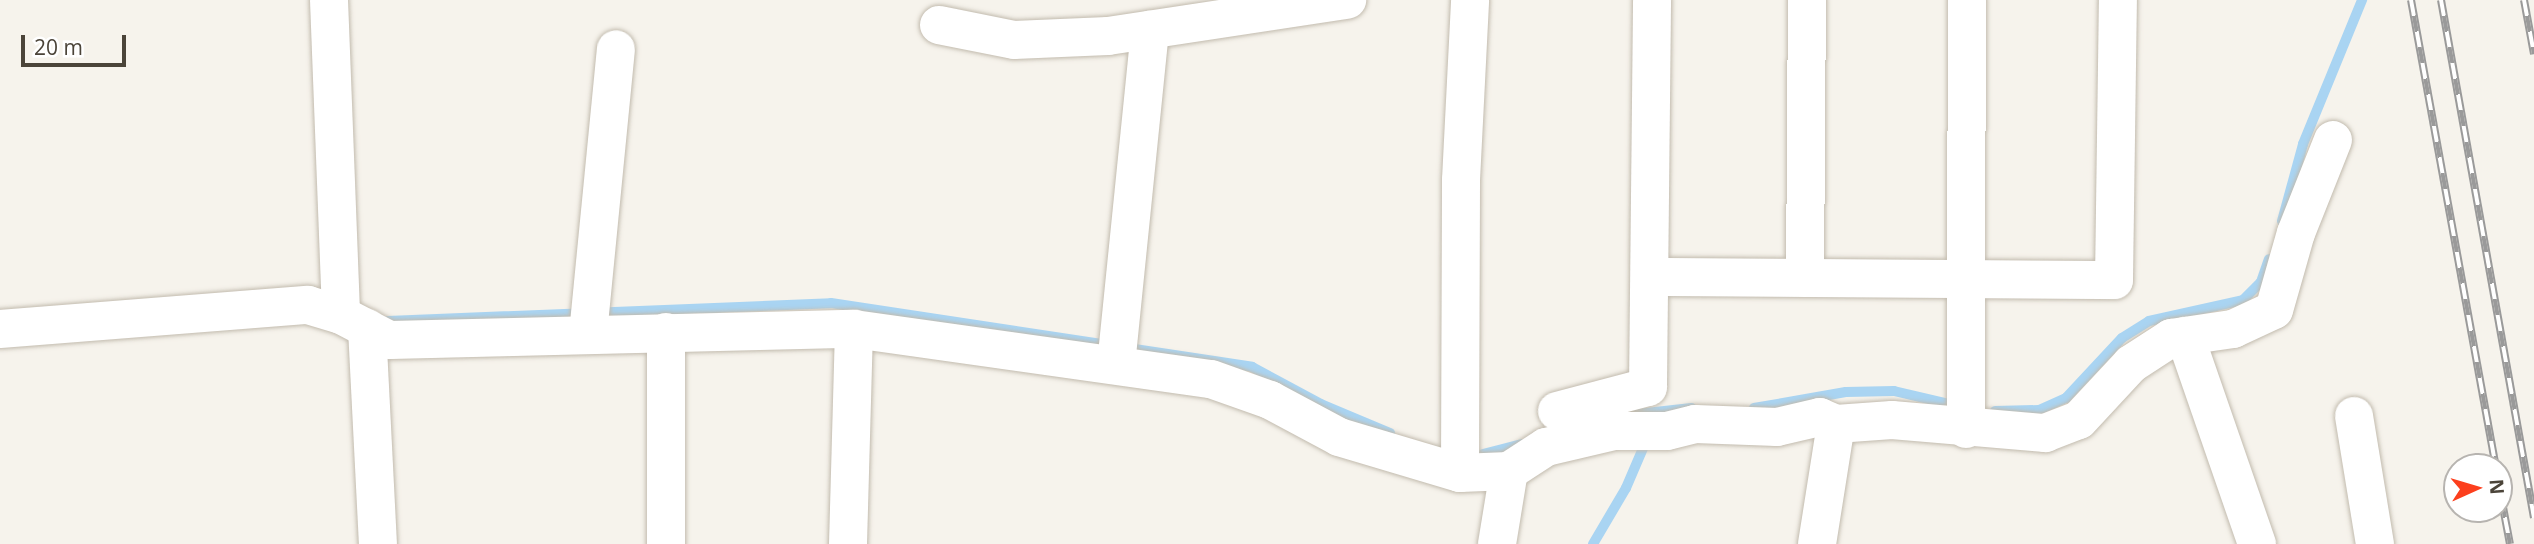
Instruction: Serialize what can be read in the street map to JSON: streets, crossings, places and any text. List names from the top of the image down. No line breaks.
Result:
{"scale_bar":"20 m","north":"right"}
